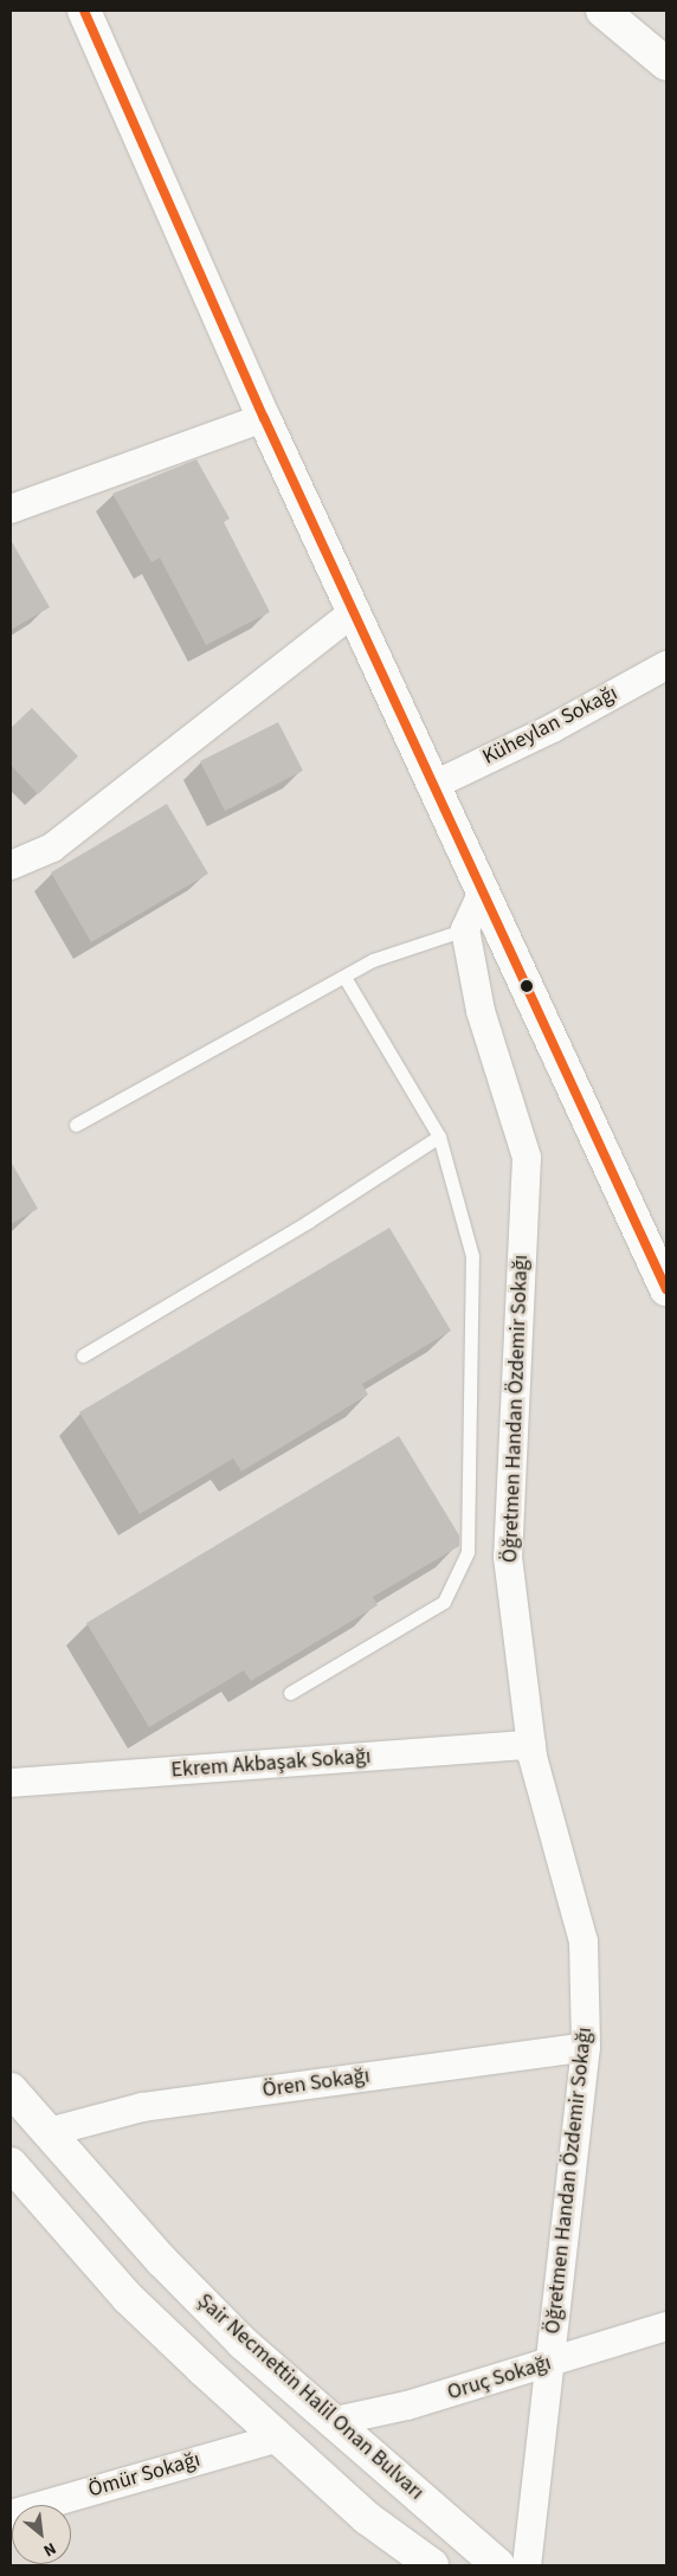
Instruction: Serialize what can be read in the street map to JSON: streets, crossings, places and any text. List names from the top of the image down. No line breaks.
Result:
{"streets":{"main road":["Şair Necmettin Halil Onan Bulvarı"],"street":["Küheylan Sokağı","Öğretmen Handan Özdemir Sokağı","Ekrem Akbaşak Sokağı","Ören Sokağı","Oruç Sokağı","Ömür Sokağı"]},"crossings":[["Öğretmen Handan Özdemir Sokağı","Ekrem Akbaşak Sokağı"],["Öğretmen Handan Özdemir Sokağı","Ören Sokağı"],["Öğretmen Handan Özdemir Sokağı","Oruç Sokağı"],["Ören Sokağı","Şair Necmettin Halil Onan Bulvarı"],["Oruç Sokağı","Şair Necmettin Halil Onan Bulvarı"]],"north":"bottom right"}
